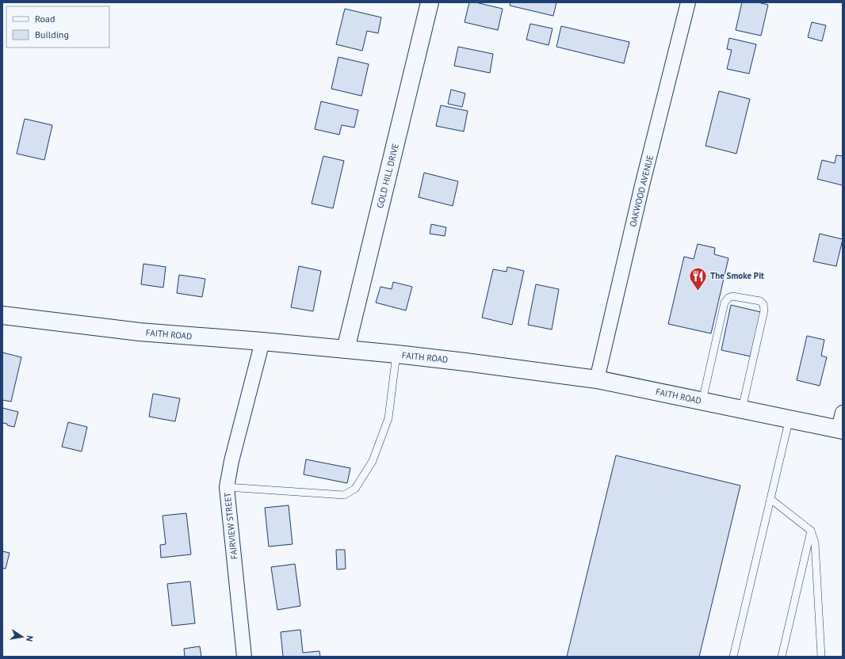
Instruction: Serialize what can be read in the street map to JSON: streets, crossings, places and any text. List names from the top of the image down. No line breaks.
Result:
{"streets":{"main road":["GOLD HILL DRIVE","FAITH ROAD"],"street":["OAKWOOD AVENUE","FAIRVIEW STREET"]},"crossings":[["GOLD HILL DRIVE","FAITH ROAD"],["OAKWOOD AVENUE","FAITH ROAD"],["FAITH ROAD","FAIRVIEW STREET"]],"places":{"restaurant":["The Smoke Pit"]},"legend":["Road","Building"],"north":"right"}
